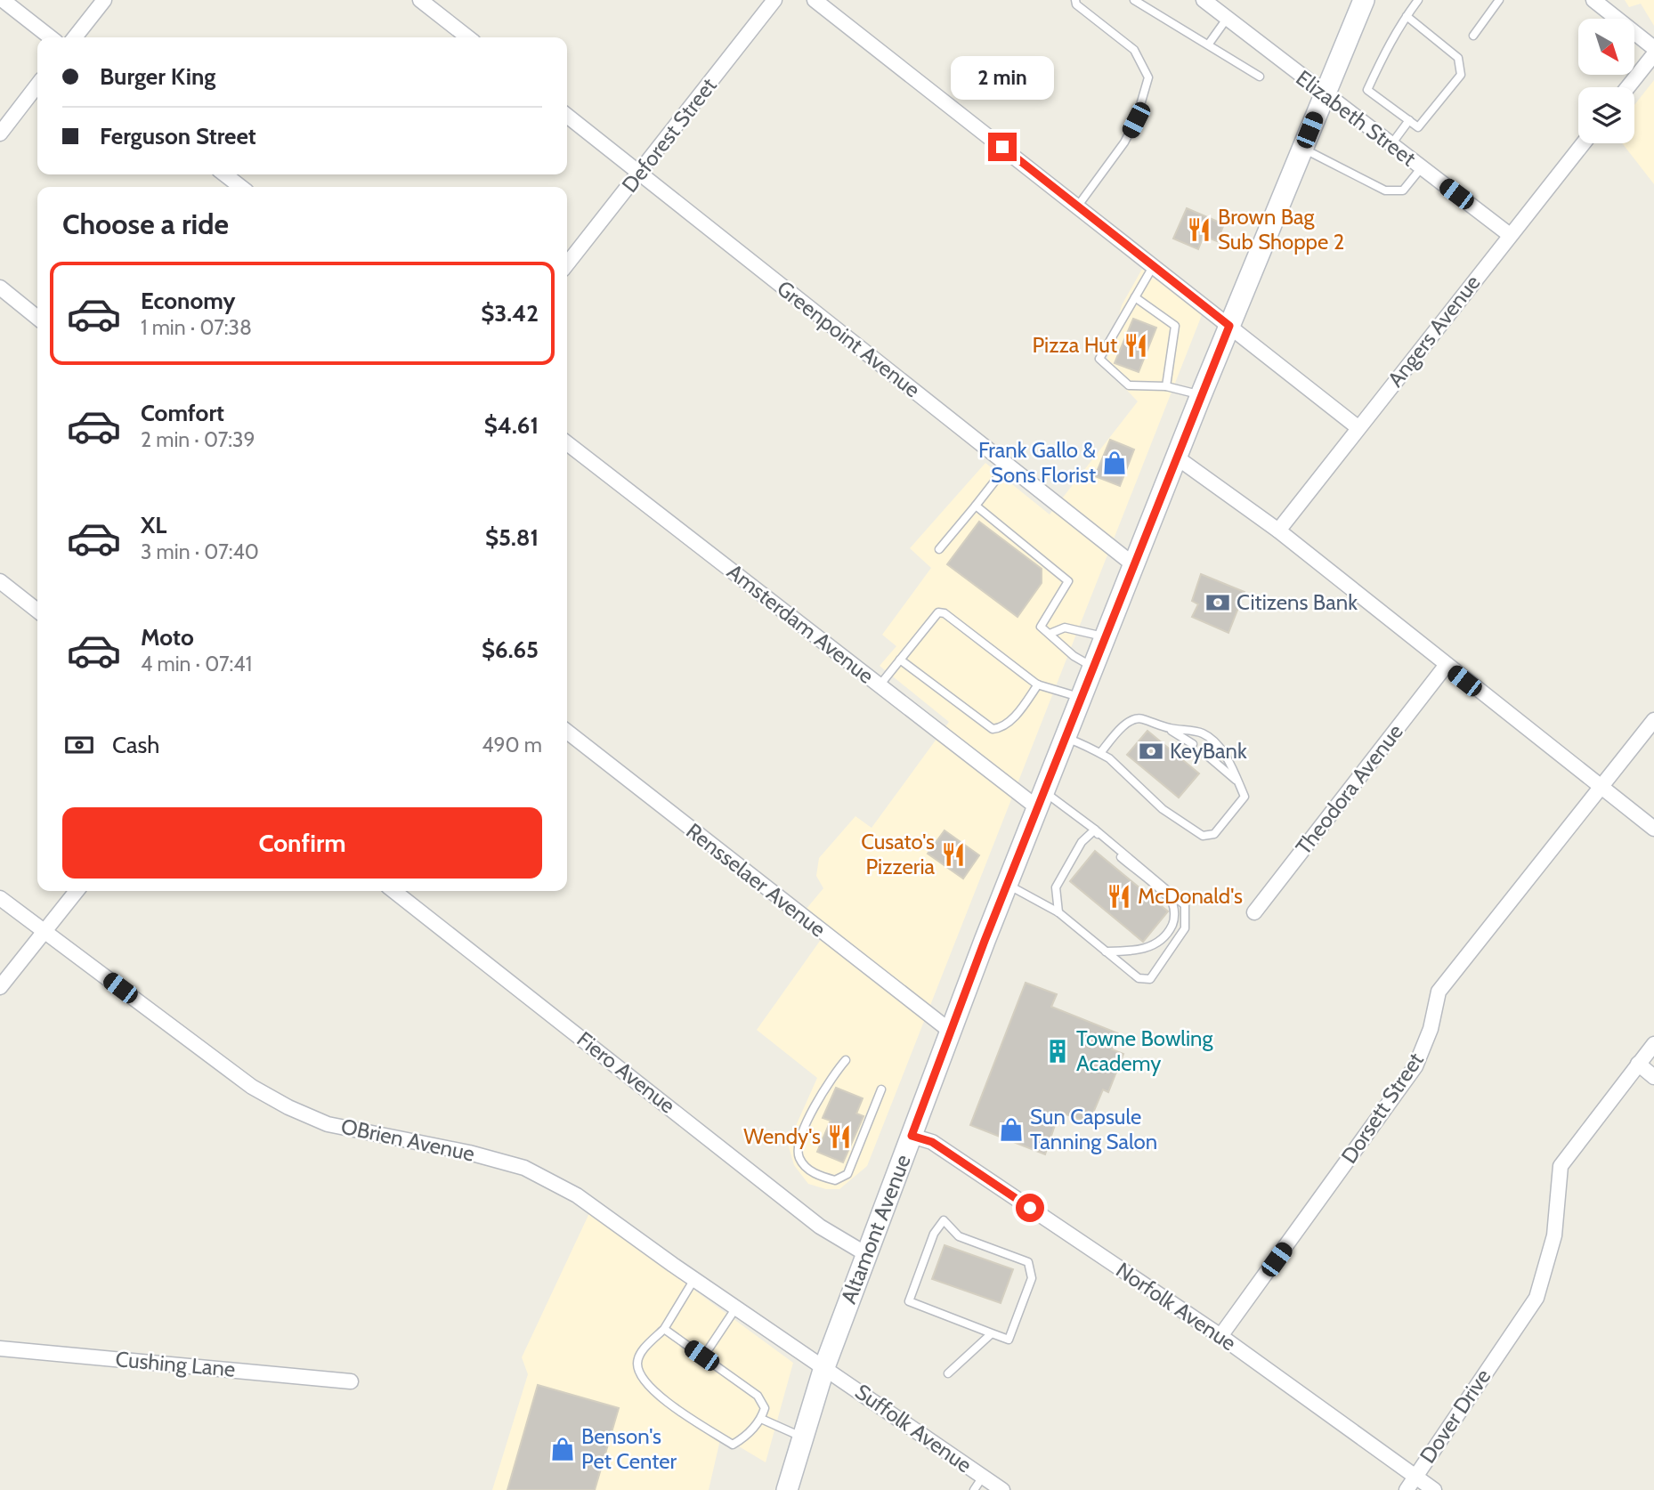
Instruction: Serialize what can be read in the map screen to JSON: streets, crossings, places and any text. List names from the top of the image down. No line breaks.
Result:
{"streets":{"main road":["Altamont Avenue"],"street":["Elizabeth Street","Deforest Street","Angers Avenue","Greenpoint Avenue","Amsterdam Avenue","Theodora Avenue","Rensselaer Avenue","Fiero Avenue","Dorsett Street","OBrien Avenue","Norfolk Avenue","Cushing Lane","Dover Drive","Suffolk Avenue"]},"crossings":[["Elizabeth Street","Angers Avenue"],["Elizabeth Street","Altamont Avenue"],["Deforest Street","Greenpoint Avenue"],["Greenpoint Avenue","Altamont Avenue"],["Amsterdam Avenue","Altamont Avenue"],["Rensselaer Avenue","Altamont Avenue"],["Fiero Avenue","Altamont Avenue"],["Dorsett Street","Norfolk Avenue"],["OBrien Avenue","Altamont Avenue"],["OBrien Avenue","Suffolk Avenue"],["Altamont Avenue","Norfolk Avenue"],["Altamont Avenue","Suffolk Avenue"],["Norfolk Avenue","Dover Drive"]],"places":{"restaurant":["Brown Bag Sub Shoppe 2","Pizza Hut","Cusato's Pizzeria","McDonald's","Wendy's"],"shop":["Frank Gallo & Sons Florist","Sun Capsule Tanning Salon","Benson's Pet Center"],"bank":["Citizens Bank","KeyBank"],"building":["Towne Bowling Academy"]},"north":"bottom right","page":{"banner":["Burger King","Ferguson Street"],"bubble":"2 min","heading":"Choose a ride","list":[{"name":"Economy","note":"1 min · 07:38","value":"$3.42"},{"name":"Comfort","note":"2 min · 07:39","value":"$4.61"},{"name":"XL","note":"3 min · 07:40","value":"$5.81"},{"name":"Moto","note":"4 min · 07:41","value":"$6.65"}],"pay":["Cash","490 m"],"buttons":"Confirm"}}
